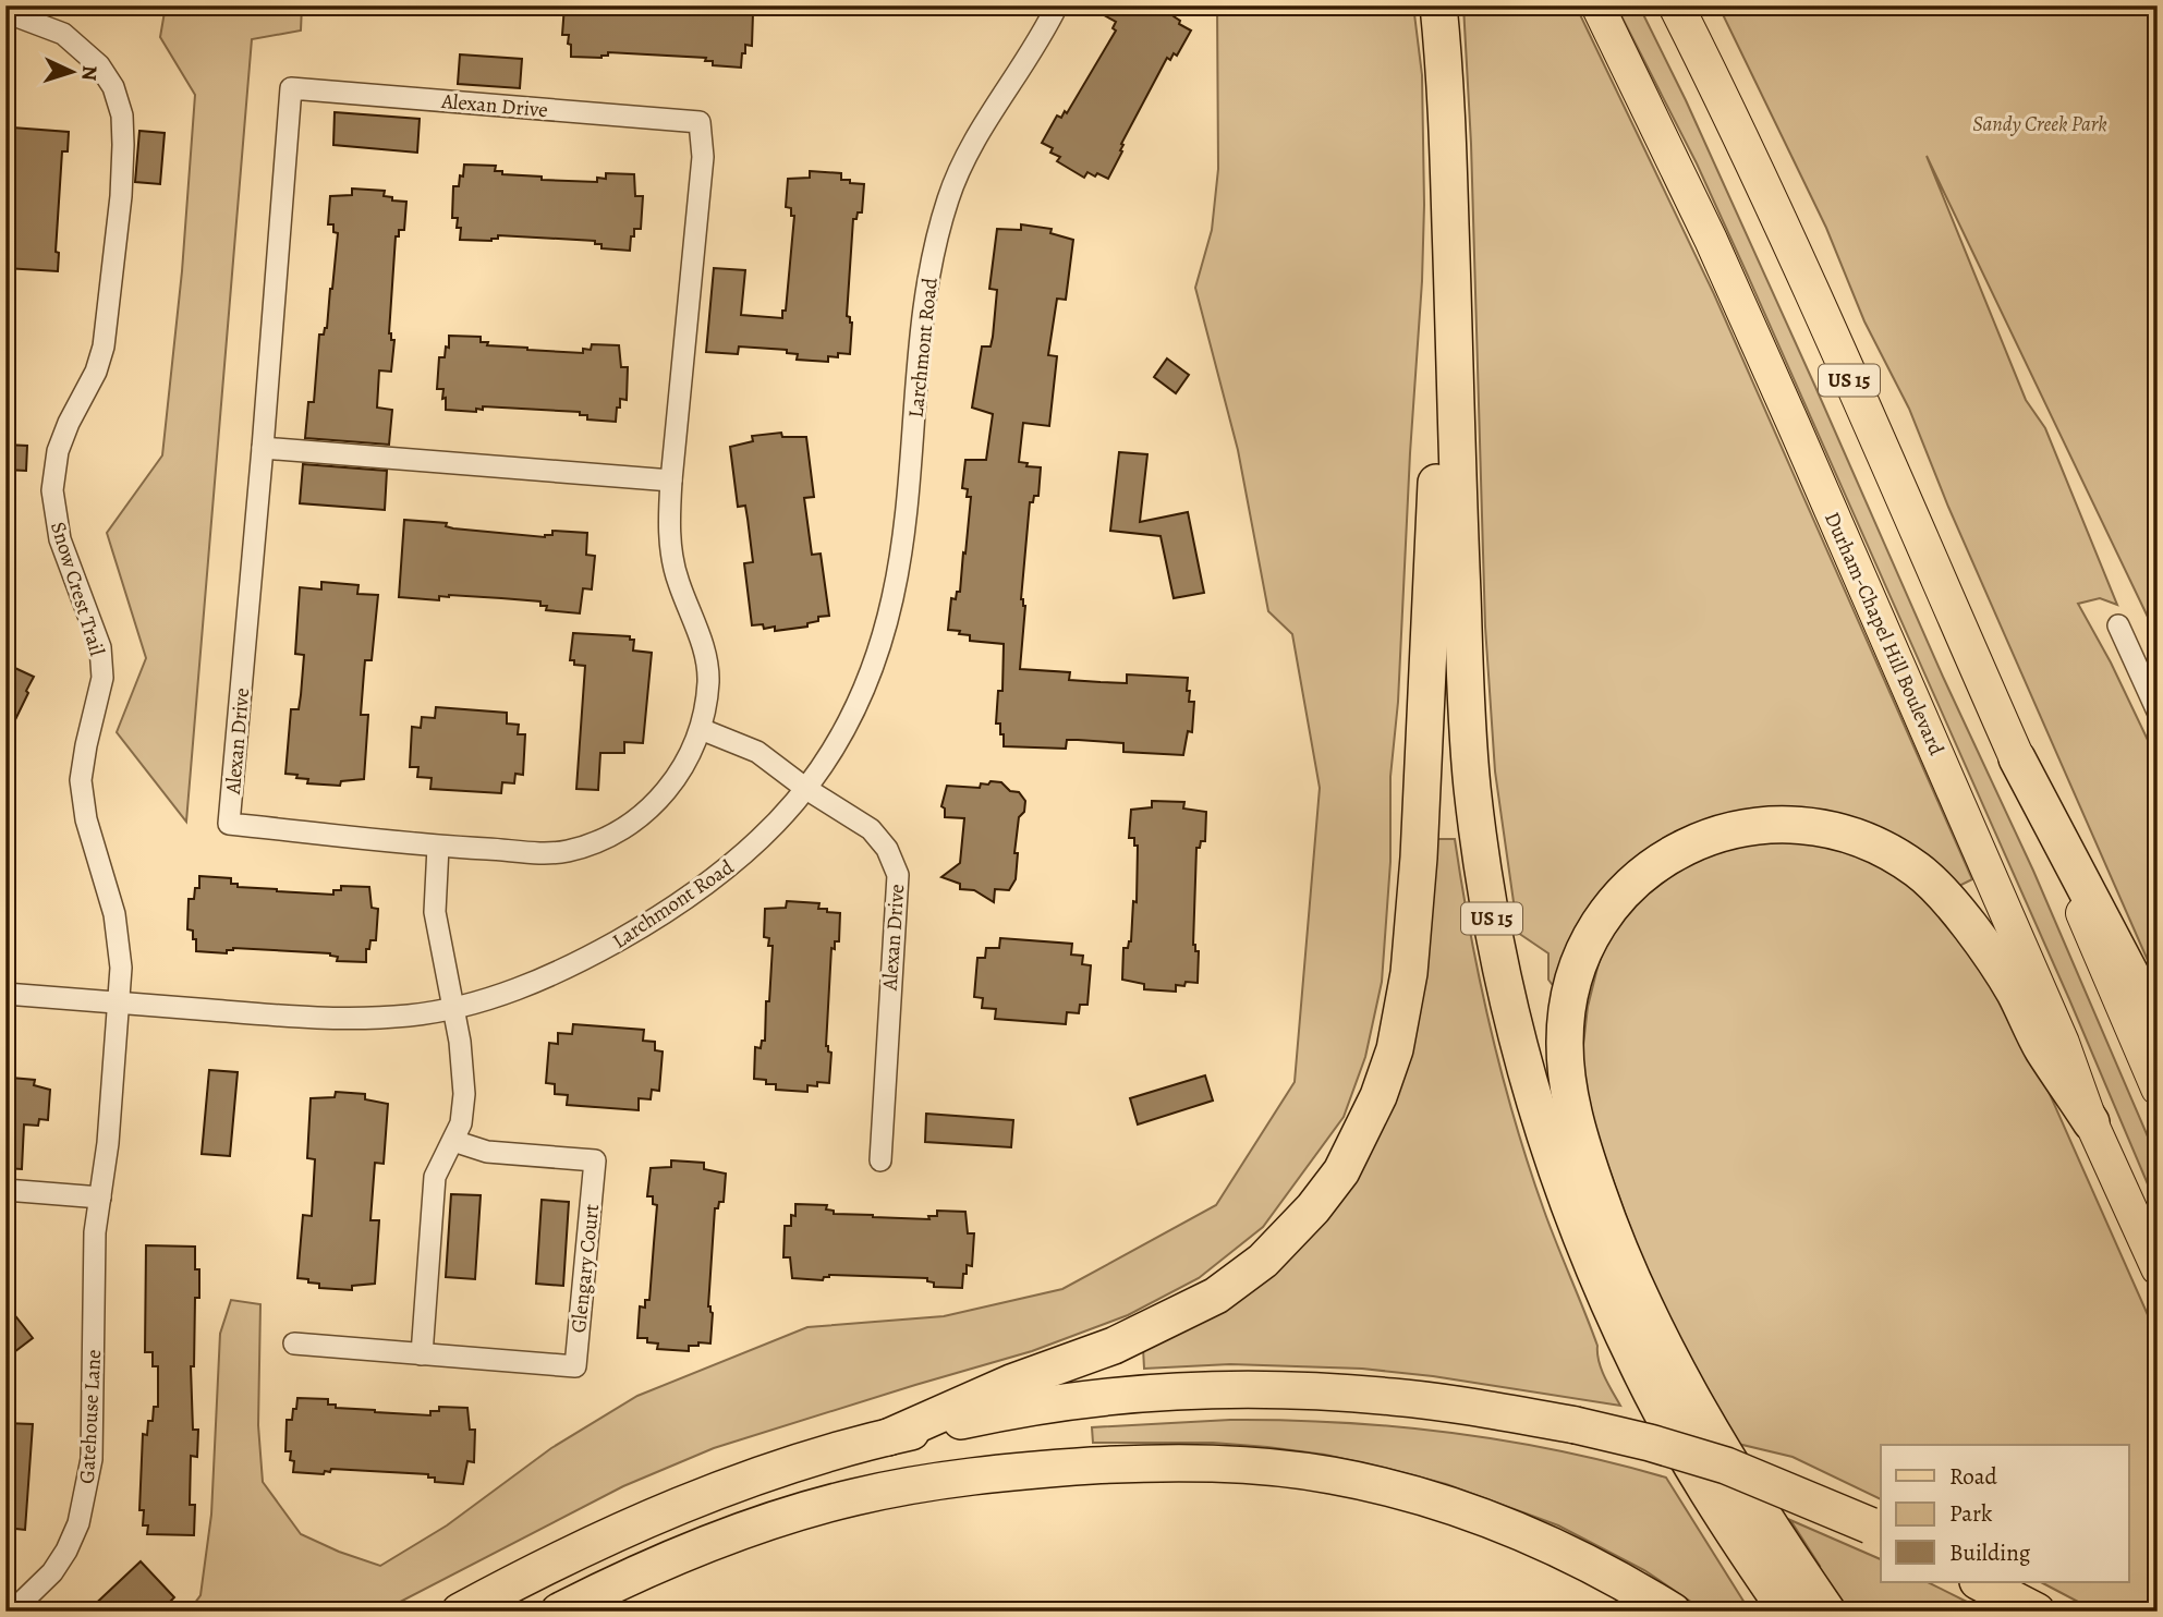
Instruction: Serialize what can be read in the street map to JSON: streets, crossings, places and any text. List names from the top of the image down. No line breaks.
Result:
{"streets":{"highway":["US 15"],"main road":["Durham-Chapel Hill Boulevard"],"street":["Alexan Drive","Larchmont Road","Snow Crest Trail","Glengary Court","Gatehouse Lane"]},"crossings":[["Alexan Drive","Larchmont Road"],["Larchmont Road","Snow Crest Trail"],["Larchmont Road","Gatehouse Lane"],["Snow Crest Trail","Gatehouse Lane"]],"parks":["Sandy Creek Park"],"legend":["Road","Park","Building"],"north":"right"}
